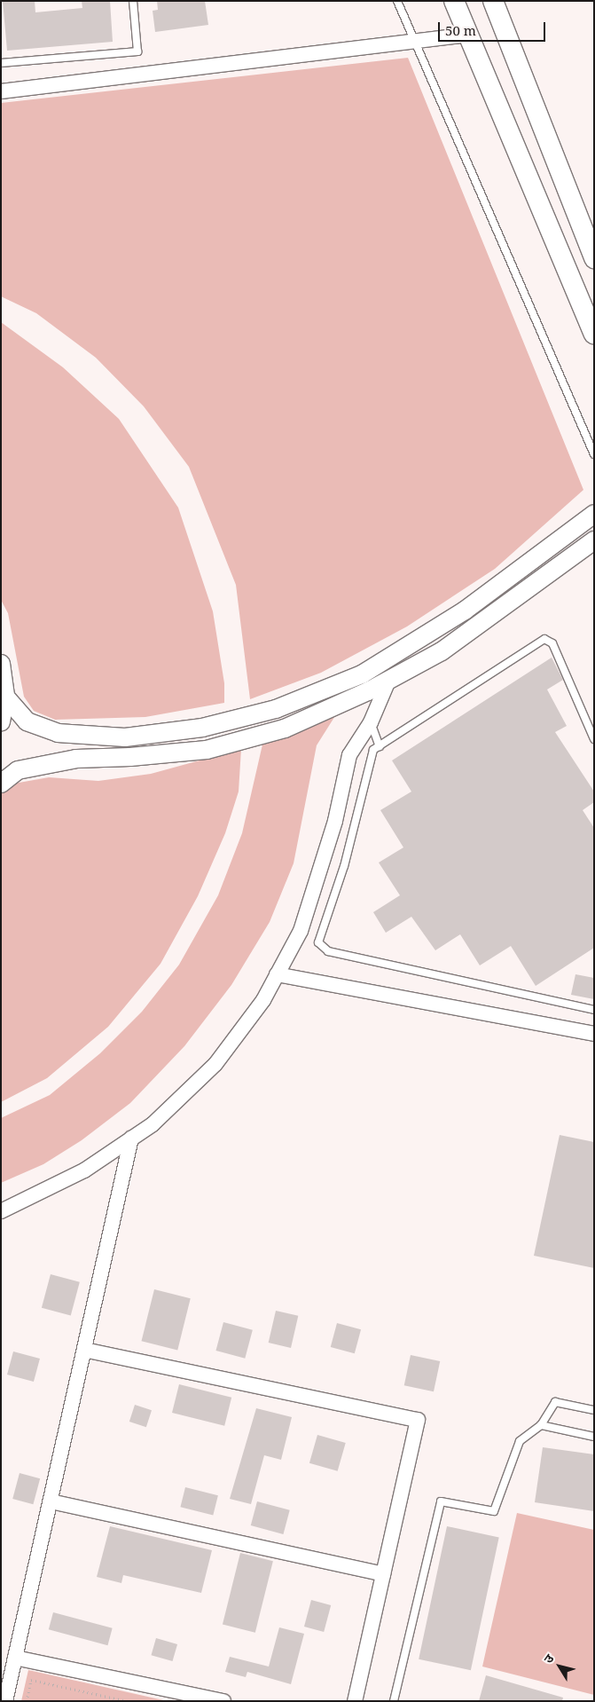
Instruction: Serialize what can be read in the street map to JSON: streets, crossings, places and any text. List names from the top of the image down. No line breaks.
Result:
{"scale_bar":"50 m","north":"top left"}
